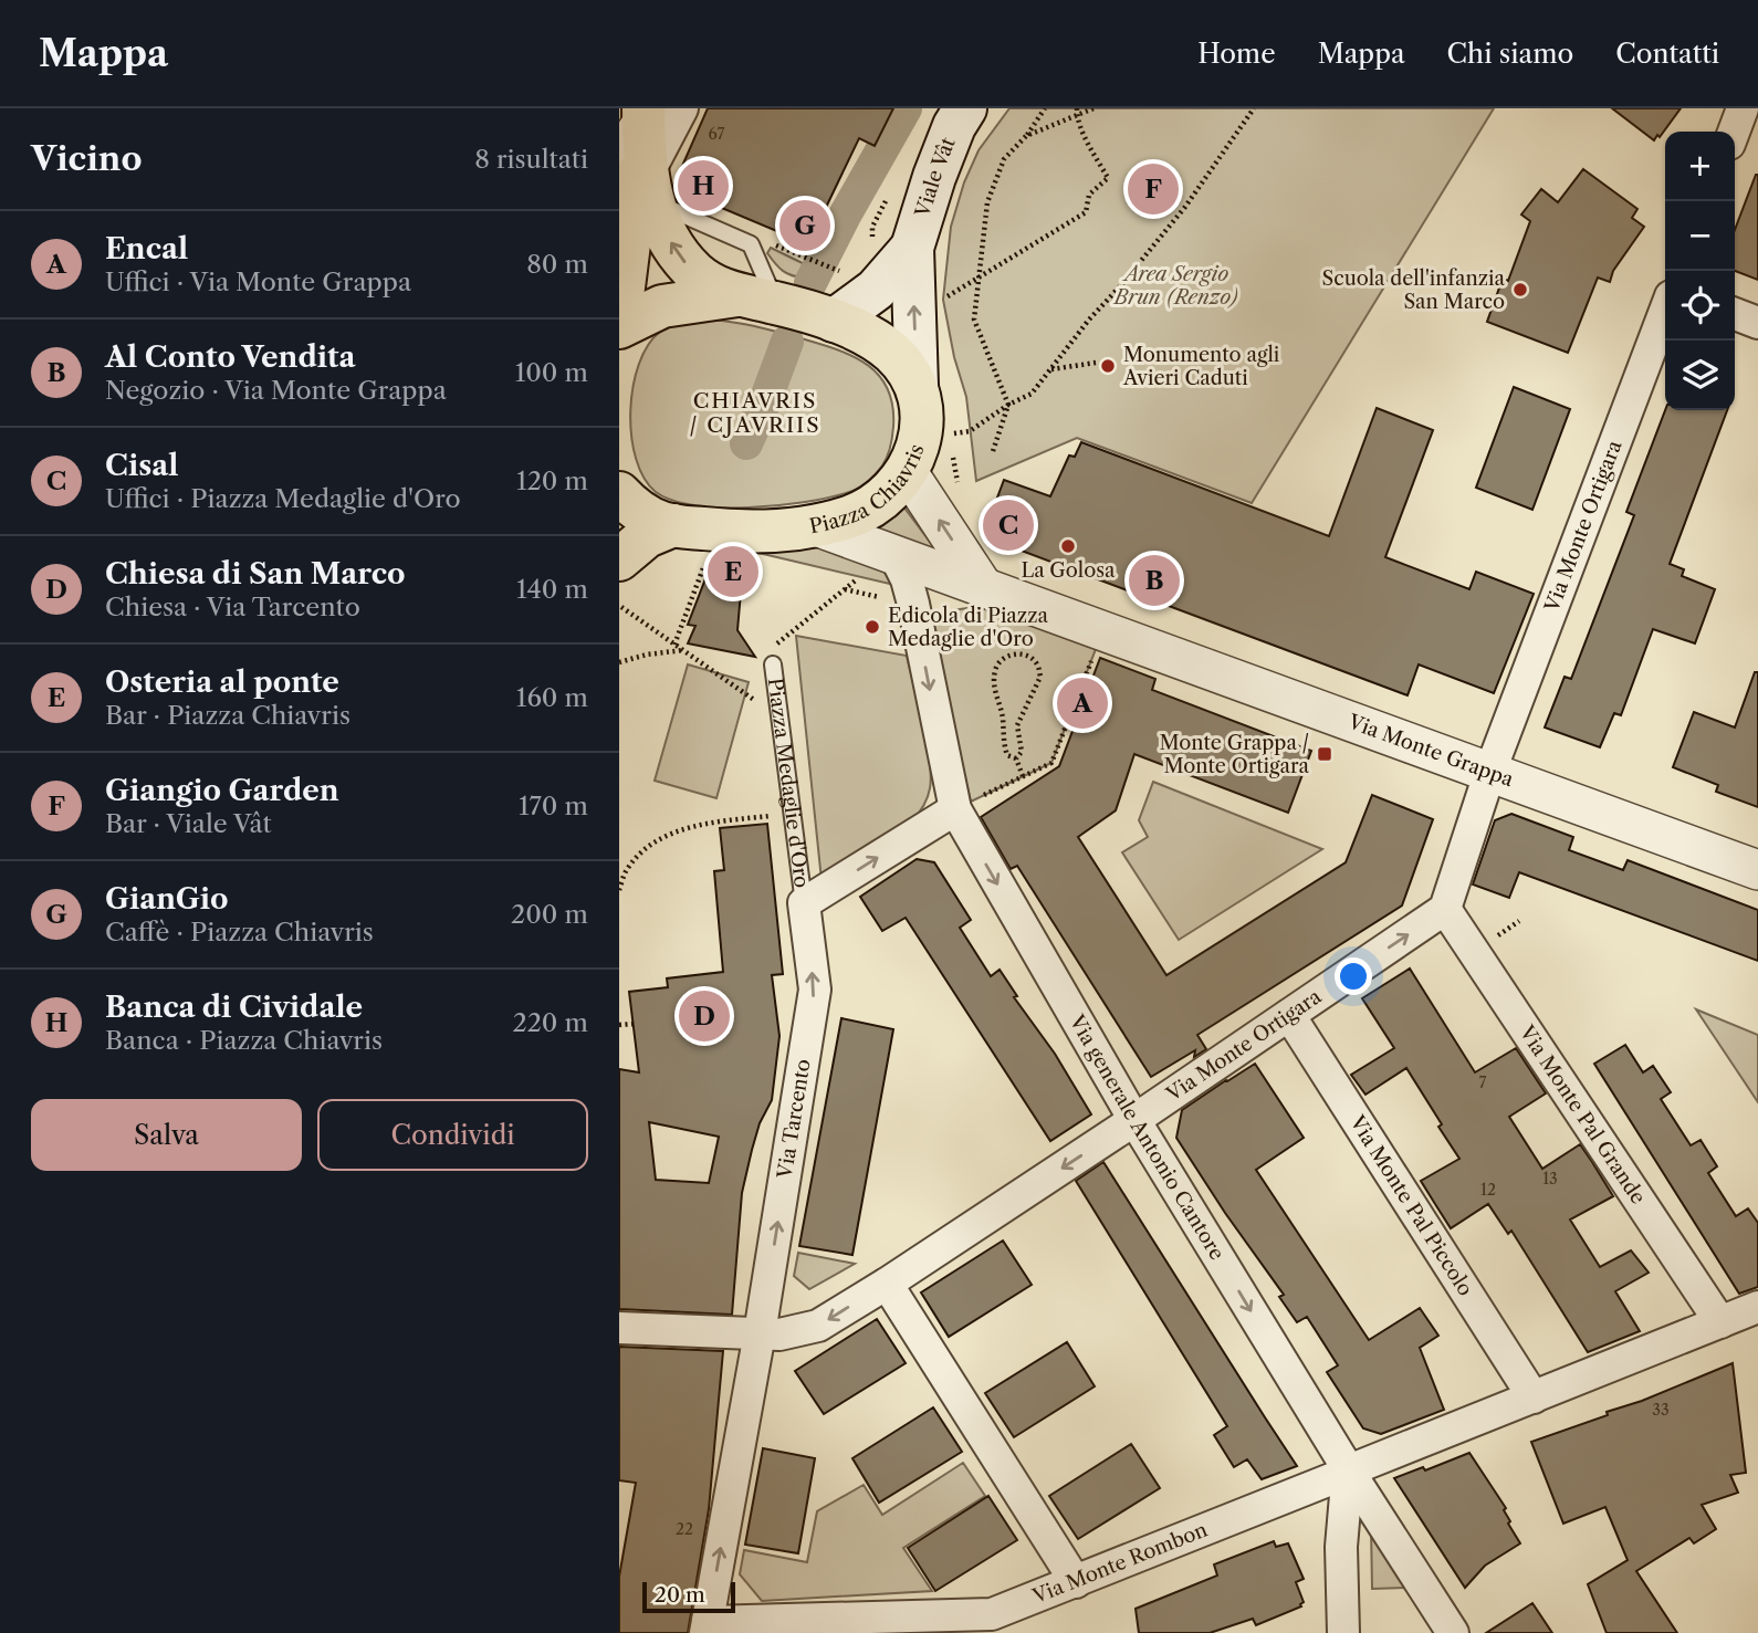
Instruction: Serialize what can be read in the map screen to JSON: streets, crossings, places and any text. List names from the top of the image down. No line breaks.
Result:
{"streets":{"main road":["Viale Vât","Piazza Chiavris"],"street":["Via Monte Ortigara","Via Monte Grappa","Piazza Medaglie d'Oro","Via Monte Pal Grande","Via Tarcento","Via generale Antonio Cantore","Via Monte Pal Piccolo","Via Monte Rombon"]},"crossings":[["Viale Vât","Piazza Chiavris"],["Via Monte Ortigara","Via Monte Grappa"],["Via Monte Ortigara","Via Monte Pal Grande"],["Via Monte Ortigara","Via Tarcento"],["Via Monte Ortigara","Via generale Antonio Cantore"],["Via Monte Ortigara","Via Monte Pal Piccolo"],["Piazza Medaglie d'Oro","Via Tarcento"],["Piazza Medaglie d'Oro","Via generale Antonio Cantore"],["Via Monte Pal Grande","Via Monte Rombon"],["Via Tarcento","Via Monte Rombon"],["Via generale Antonio Cantore","Via Monte Rombon"],["Via Monte Pal Piccolo","Via Monte Rombon"]],"one_way":["Via Tarcento","Via generale Antonio Cantore"],"districts":["CHIAVRIS / CJAVRIIS"],"parks":["Area Sergio Brun (Renzo)"],"places":{"other":["Scuola dell'infanzia San Marco","Monumento agli Avieri Caduti","La Golosa","Edicola di Piazza Medaglie d'Oro"],"transit":["Monte Grappa / Monte Ortigara"]},"house_numbers":["67","7","13","12","33","22"],"scale_bar":"20 m","page":{"header":"Mappa","nav":["Home","Mappa","Chi siamo","Contatti"],"heading":["Vicino","8 risultati"],"map_buttons":["+","−"],"pins":["H","F","G","C","E","B","A","D"],"list":[{"mark":"A","name":"Encal","note":"Uffici · Via Monte Grappa","value":"80 m"},{"mark":"B","name":"Al Conto Vendita","note":"Negozio · Via Monte Grappa","value":"100 m"},{"mark":"C","name":"Cisal","note":"Uffici · Piazza Medaglie d'Oro","value":"120 m"},{"mark":"D","name":"Chiesa di San Marco","note":"Chiesa · Via Tarcento","value":"140 m"},{"mark":"E","name":"Osteria al ponte","note":"Bar · Piazza Chiavris","value":"160 m"},{"mark":"F","name":"Giangio Garden","note":"Bar · Viale Vât","value":"170 m"},{"mark":"G","name":"GianGio","note":"Caffè · Piazza Chiavris","value":"200 m"},{"mark":"H","name":"Banca di Cividale","note":"Banca · Piazza Chiavris","value":"220 m"}],"buttons":["Salva","Condividi"],"scale":"20 m"}}
